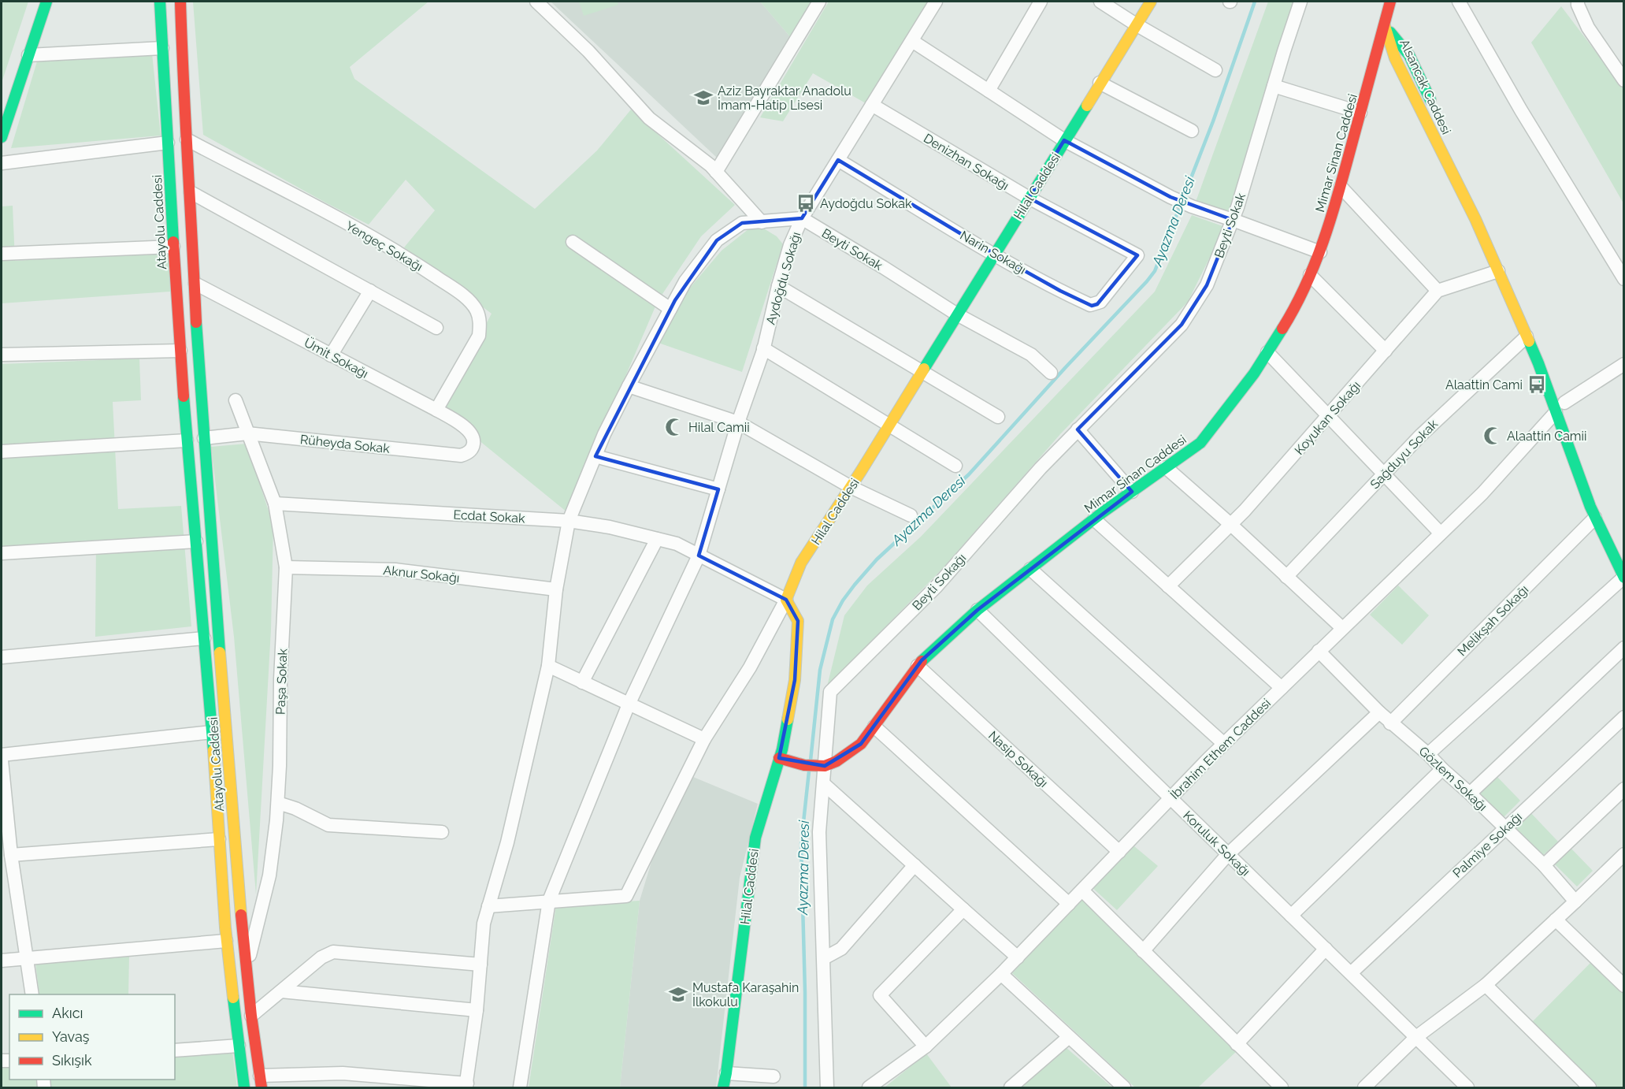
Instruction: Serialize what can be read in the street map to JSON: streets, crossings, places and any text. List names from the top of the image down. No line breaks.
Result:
{"streets":{"street":["Alsancak Caddesi","Mimar Sinan Caddesi","Denizhan Sokağı","Hilal Caddesi","Atayolu Caddesi","Beyti Sokak","Yengeç Sokağı","Narin Sokağı","Aydoğdu Sokağı","Ümit Sokağı","Koyukan Sokağı","Rüheyda Sokak","Sağduyu Sokak","Ecdat Sokak","Aknur Sokağı","Beyti Sokağı","Melikşah Sokağı","Paşa Sokak","İbrahim Ethem Caddesi","Nasip Sokağı","Gözlem Sokağı","Koruluk Sokağı","Palmiye Sokağı"]},"crossings":[["Alsancak Caddesi","Mimar Sinan Caddesi"],["Alsancak Caddesi","Sağduyu Sokak"],["Alsancak Caddesi","Melikşah Sokağı"],["Alsancak Caddesi","İbrahim Ethem Caddesi"],["Mimar Sinan Caddesi","Beyti Sokağı"],["Mimar Sinan Caddesi","Nasip Sokağı"],["Mimar Sinan Caddesi","Koruluk Sokağı"],["Denizhan Sokağı","Hilal Caddesi"],["Denizhan Sokağı","Narin Sokağı"],["Denizhan Sokağı","Aydoğdu Sokağı"],["Hilal Caddesi","Beyti Sokak"],["Hilal Caddesi","Narin Sokağı"],["Hilal Caddesi","Ecdat Sokak"],["Atayolu Caddesi","Yengeç Sokağı"],["Atayolu Caddesi","Ümit Sokağı"],["Atayolu Caddesi","Rüheyda Sokak"],["Atayolu Caddesi","Paşa Sokak"],["Beyti Sokak","Aydoğdu Sokağı"],["Beyti Sokak","Beyti Sokağı"],["Yengeç Sokağı","Ümit Sokağı"],["Narin Sokağı","Aydoğdu Sokağı"],["Aydoğdu Sokağı","Ecdat Sokak"],["Ümit Sokağı","Rüheyda Sokak"],["Rüheyda Sokak","Paşa Sokak"],["Ecdat Sokak","Paşa Sokak"],["Aknur Sokağı","Paşa Sokak"],["Melikşah Sokağı","Gözlem Sokağı"],["İbrahim Ethem Caddesi","Nasip Sokağı"],["İbrahim Ethem Caddesi","Gözlem Sokağı"],["İbrahim Ethem Caddesi","Koruluk Sokağı"],["Gözlem Sokağı","Palmiye Sokağı"],["Koruluk Sokağı","Palmiye Sokağı"]],"water":["Ayazma Deresi"],"places":{"school or university":["Aziz Bayraktar Anadolu İmam-Hatip Lisesi","Mustafa Karaşahin İlkokulu"],"bus stop":["Aydoğdu Sokak","Alaattin Cami"],"mosque":["Hilal Camii","Alaattin Camii"]},"legend":["Akıcı","Yavaş","Sıkışık"]}
